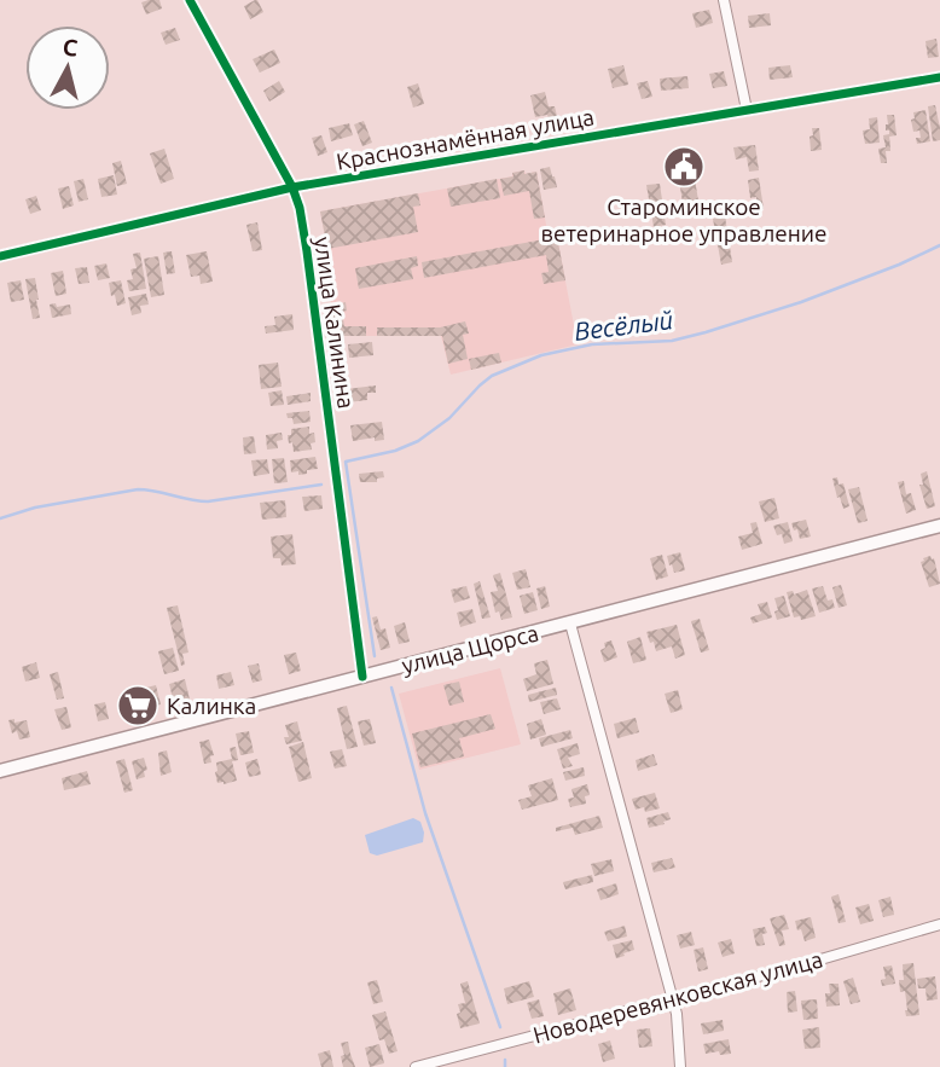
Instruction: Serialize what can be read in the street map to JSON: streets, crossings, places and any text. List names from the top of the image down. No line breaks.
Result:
{"streets":{"main road":["улица Щорса"],"street":["Краснознамённая улица","улица Калинина","Новодеревянковская улица"]},"crossings":[["Краснознамённая улица","улица Калинина"],["улица Калинина","улица Щорса"]],"water":["Весёлый"],"places":{"public building":["Староминское ветеринарное управление"],"supermarket":["Калинка"]},"north":"top"}
